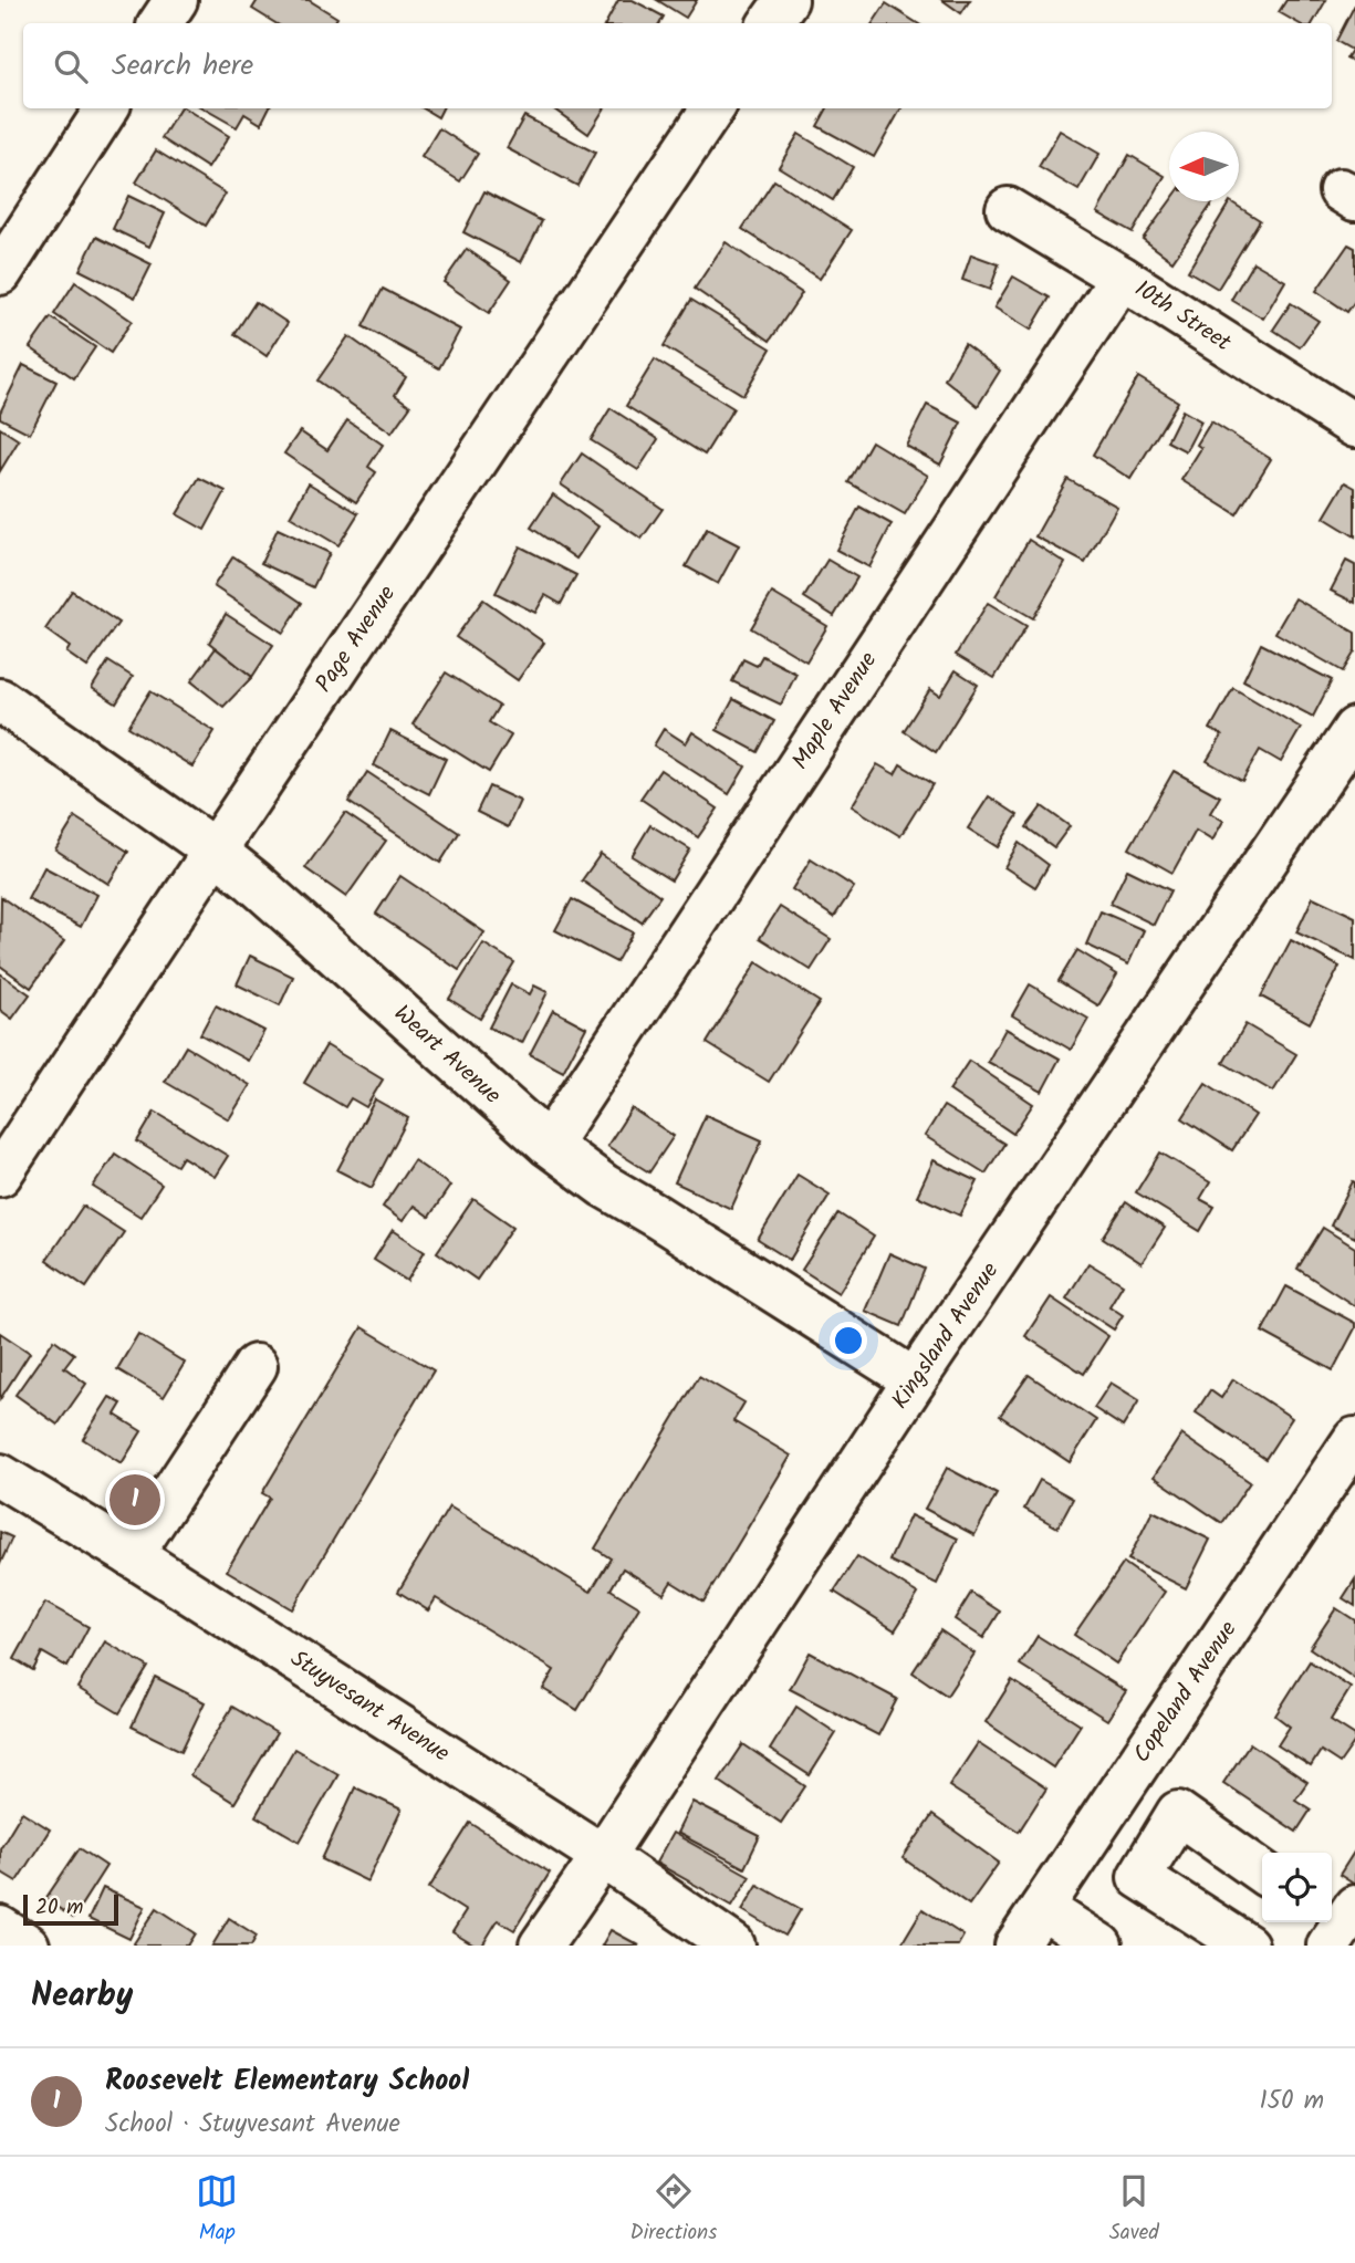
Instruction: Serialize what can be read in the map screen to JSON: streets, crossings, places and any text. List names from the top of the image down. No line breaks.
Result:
{"streets":{"street":["10th Street","Page Avenue","Maple Avenue","Weart Avenue","Kingsland Avenue","Copeland Avenue","Stuyvesant Avenue"]},"crossings":[["10th Street","Maple Avenue"],["Page Avenue","Weart Avenue"],["Maple Avenue","Weart Avenue"],["Weart Avenue","Kingsland Avenue"],["Kingsland Avenue","Stuyvesant Avenue"]],"scale_bar":"20 m","north":"left","page":{"search":"Search here","pins":"1","scale":"20 m","heading":"Nearby","list":[{"mark":"1","name":"Roosevelt Elementary School","note":"School · Stuyvesant Avenue","value":"150 m"}],"nav":["Map","Directions","Saved"]}}
